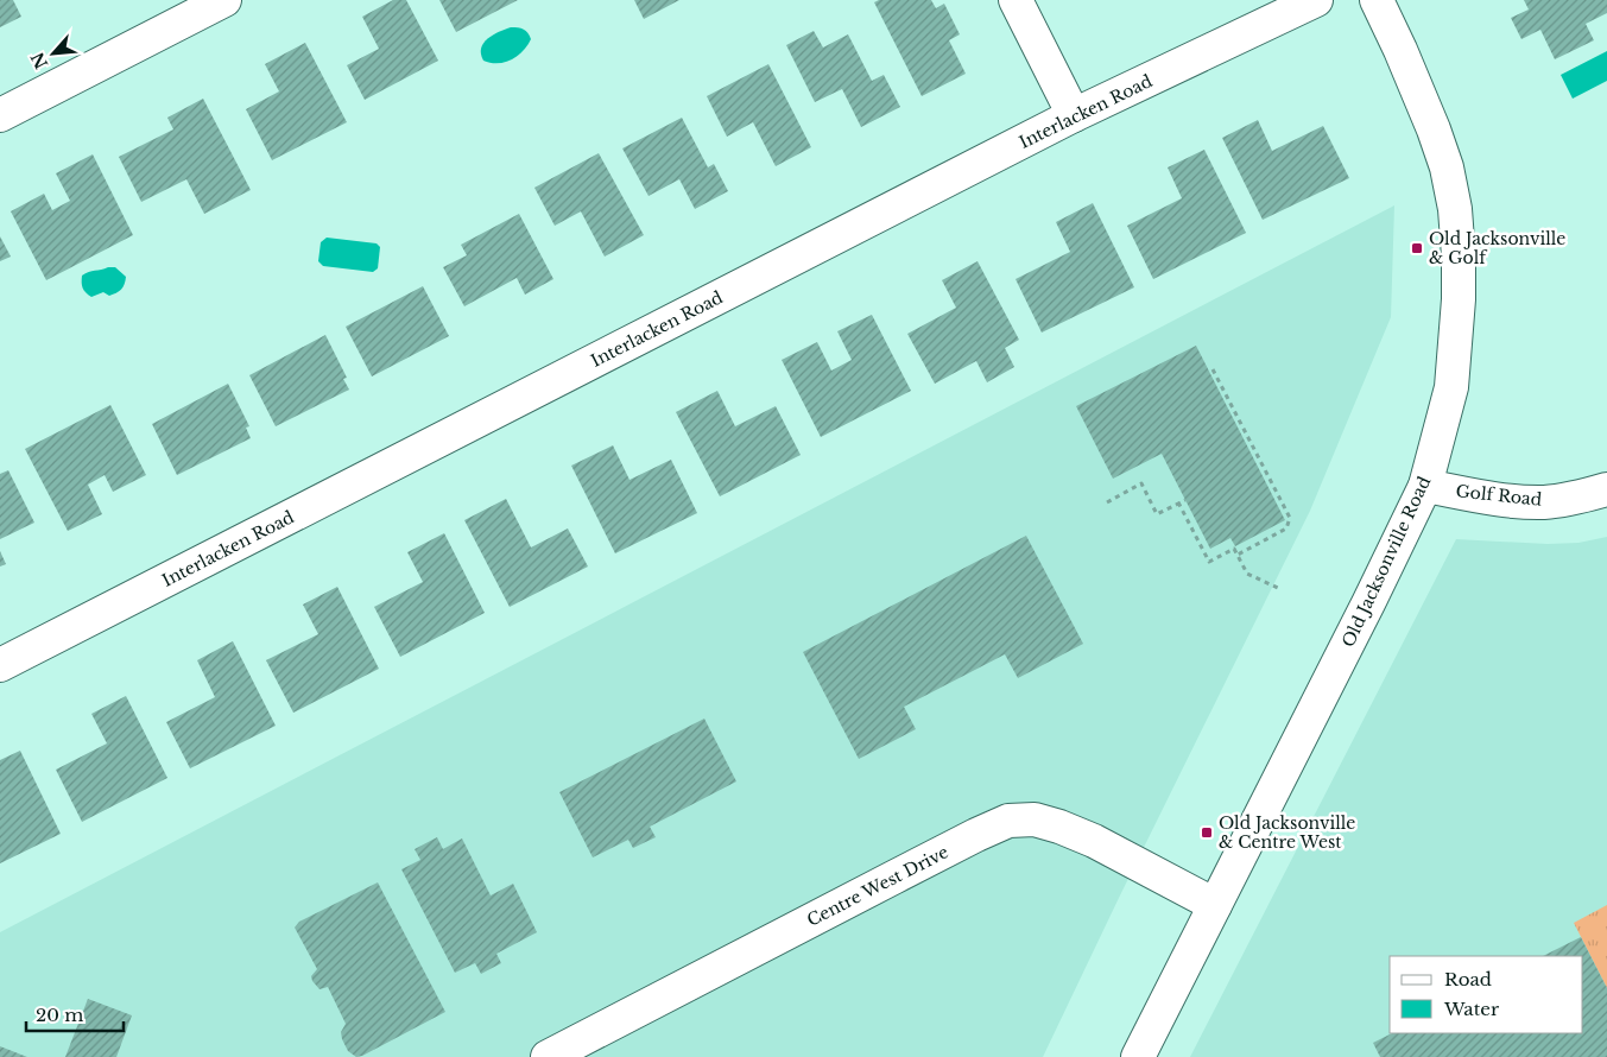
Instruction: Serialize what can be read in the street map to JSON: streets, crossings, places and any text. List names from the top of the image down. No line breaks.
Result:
{"streets":{"street":["Interlacken Road","Golf Road","Old Jacksonville Road","Centre West Drive"]},"crossings":[["Golf Road","Old Jacksonville Road"],["Old Jacksonville Road","Centre West Drive"]],"places":{"transit":["Old Jacksonville & Golf","Old Jacksonville & Centre West"]},"legend":["Road","Water"],"scale_bar":"20 m","north":"bottom left"}
